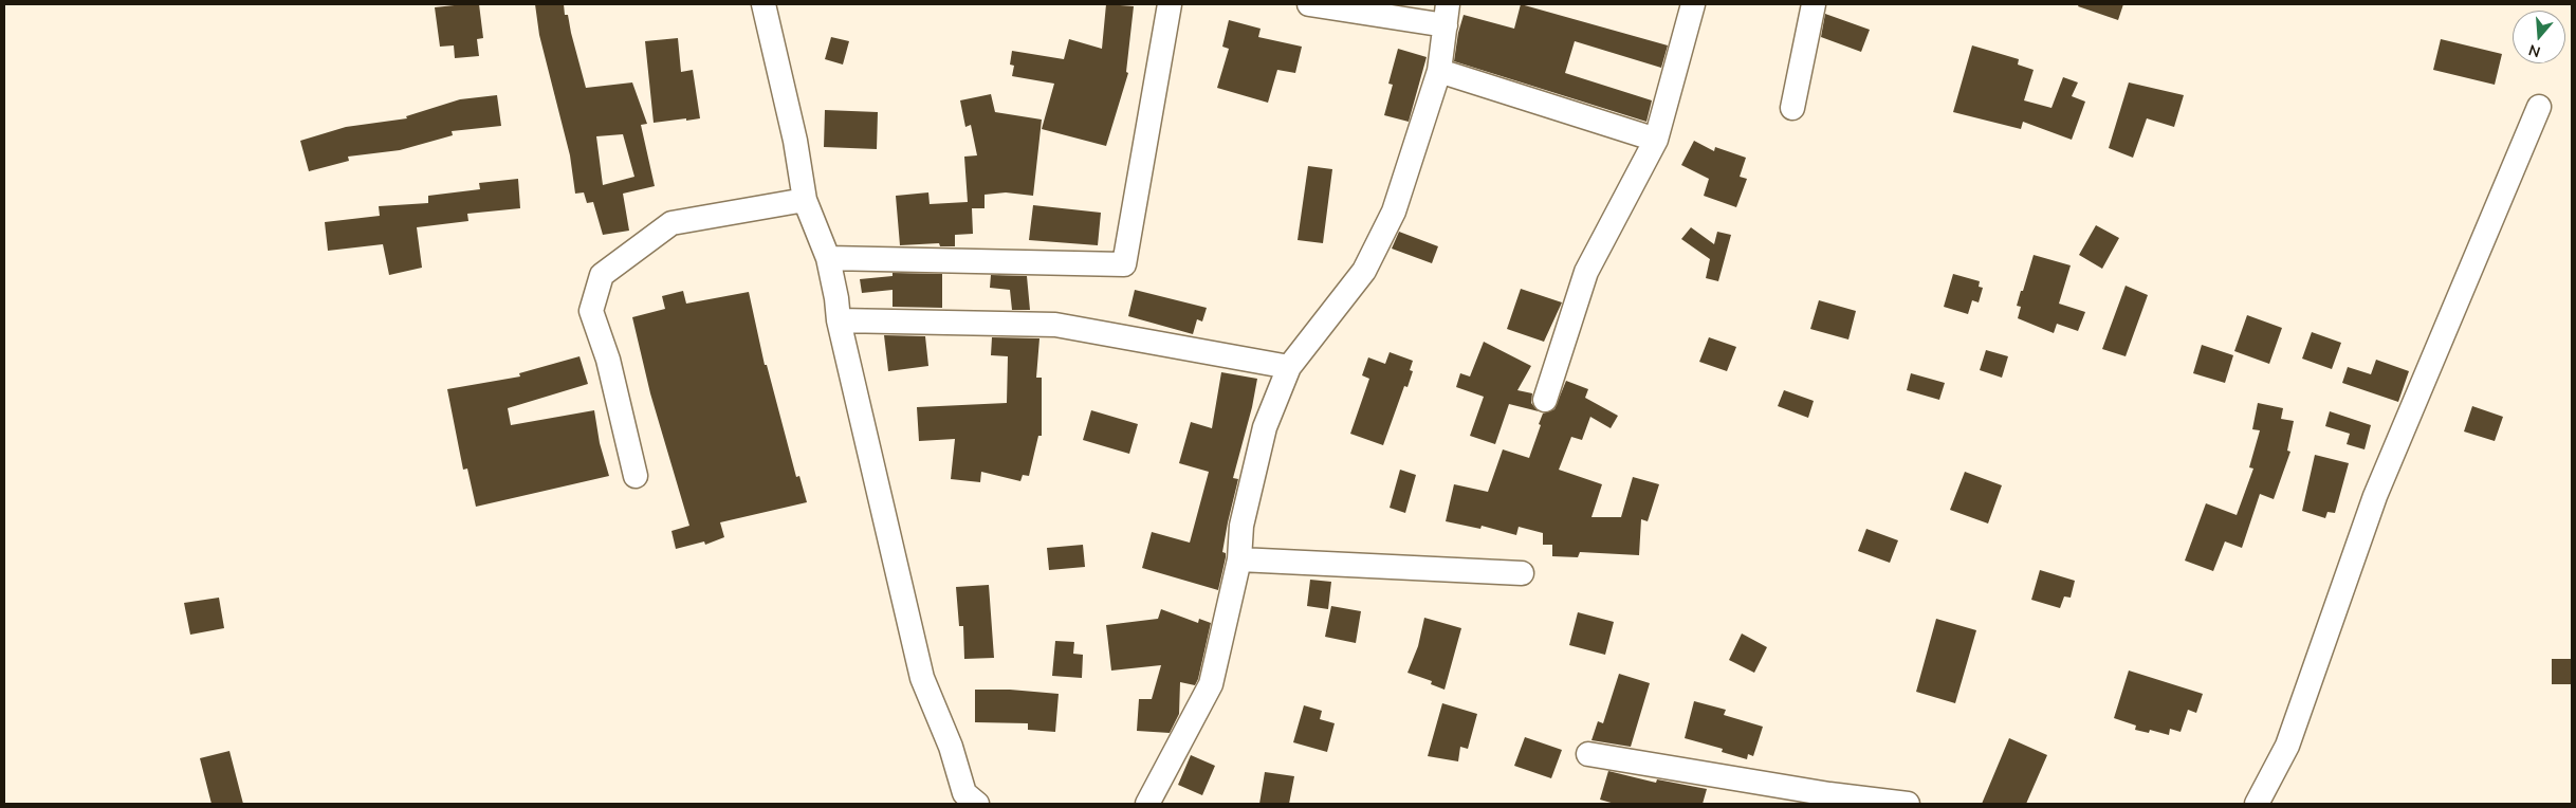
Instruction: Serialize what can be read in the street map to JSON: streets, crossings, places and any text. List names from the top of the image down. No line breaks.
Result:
{"north":"bottom"}
